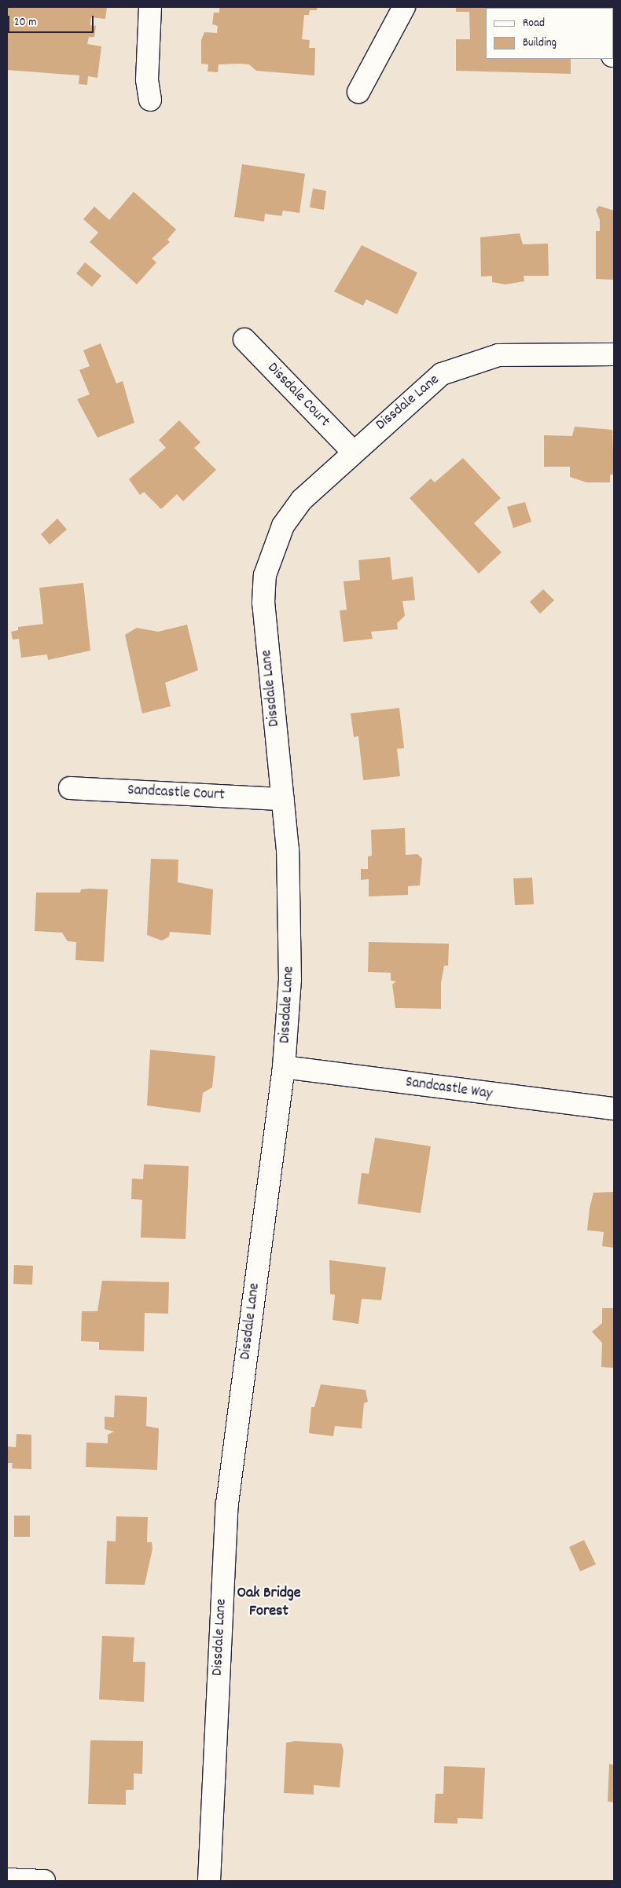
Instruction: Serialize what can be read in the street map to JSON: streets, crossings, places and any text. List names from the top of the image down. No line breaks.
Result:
{"streets":{"street":["Dissdale Court","Dissdale Lane","Sandcastle Court","Sandcastle Way"]},"crossings":[["Dissdale Court","Dissdale Lane"],["Dissdale Lane","Sandcastle Court"],["Dissdale Lane","Sandcastle Way"]],"districts":["Oak Bridge Forest"],"legend":["Road","Building"],"scale_bar":"20 m"}
